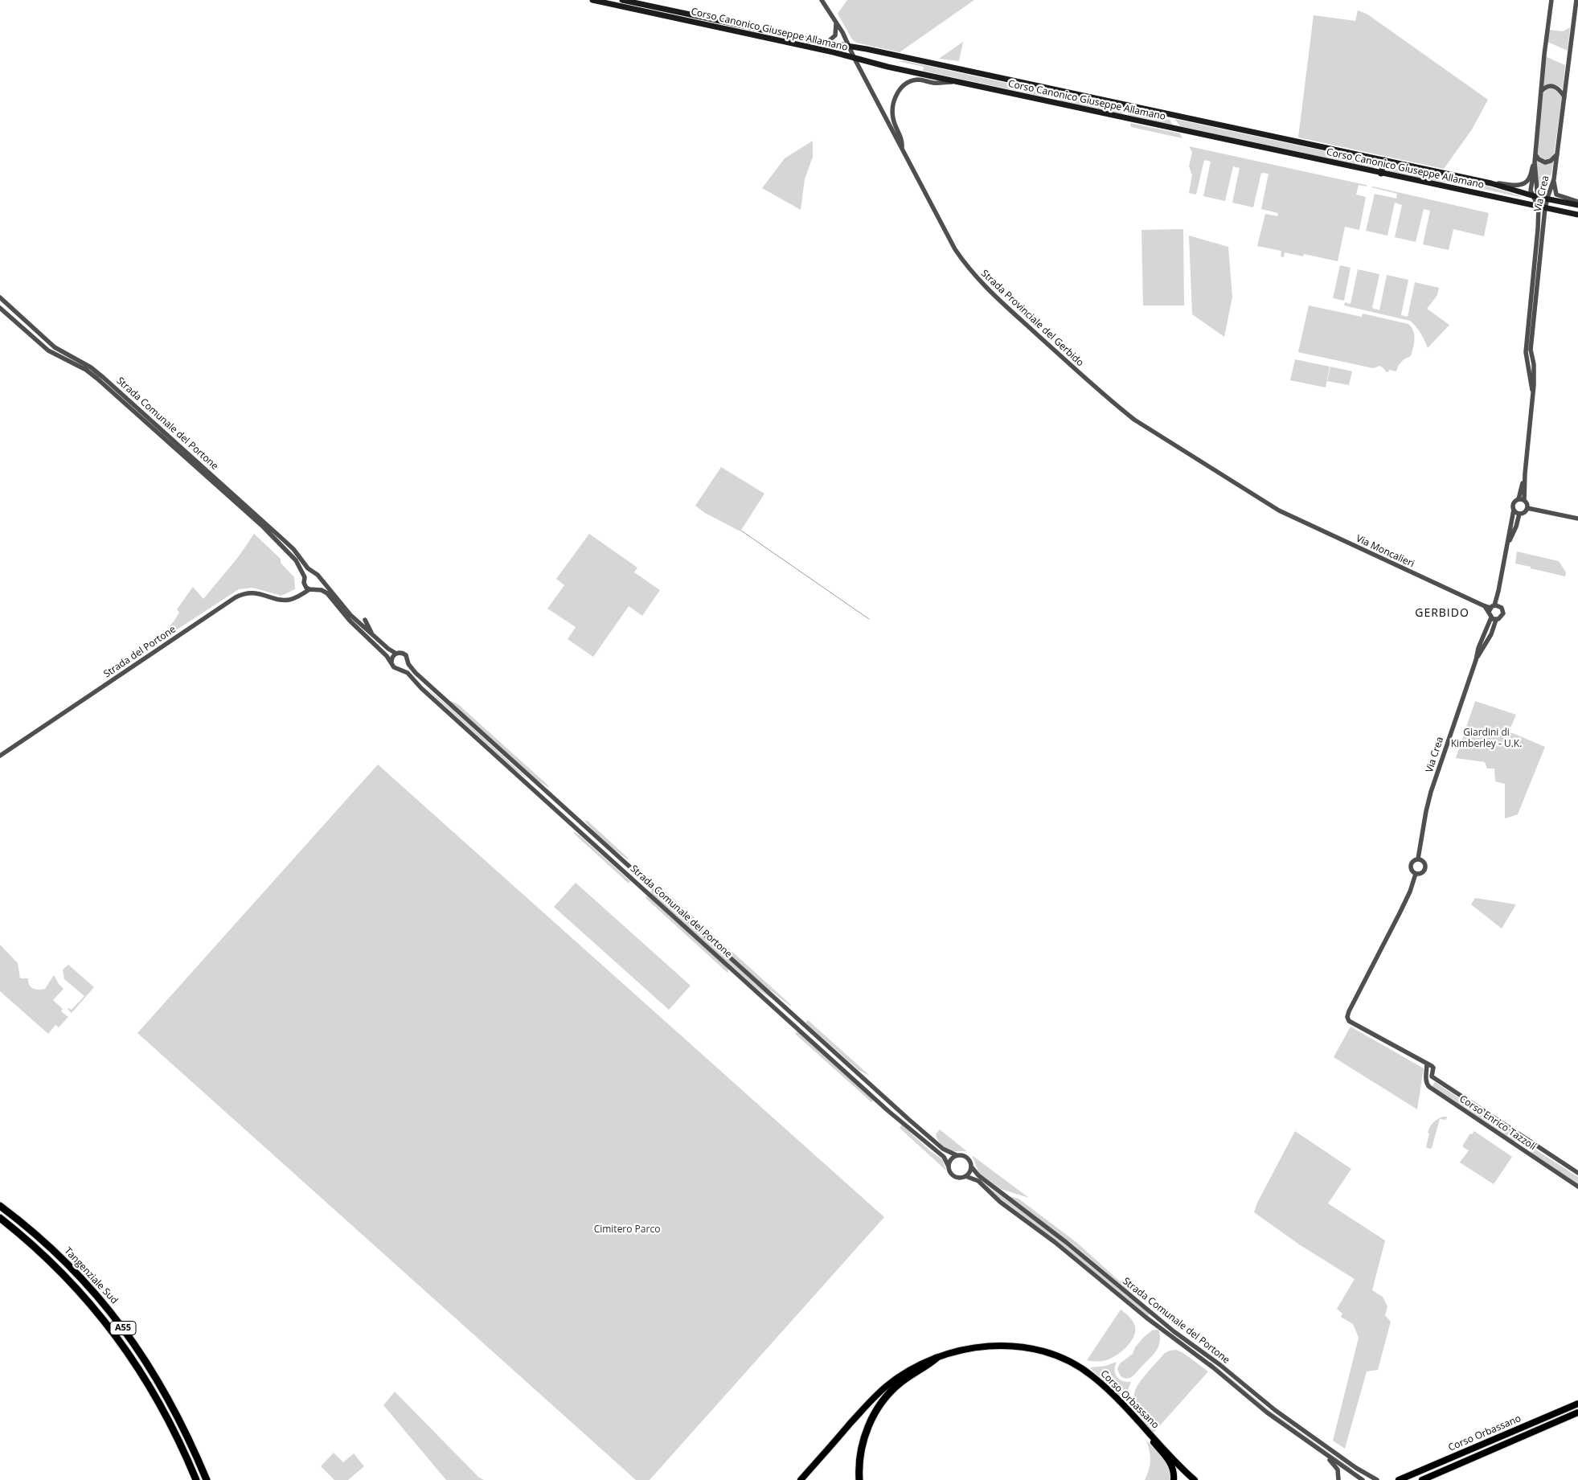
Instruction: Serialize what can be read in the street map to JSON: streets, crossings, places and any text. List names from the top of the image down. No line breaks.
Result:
{"streets":{"highway":["Tangenziale Sud","A55"],"main road":["Corso Canonico Giuseppe Allamano","Corso Orbassano"],"street":["Via Crea","Strada Provinciale del Gerbido","Strada Comunale del Portone","Via Moncalieri","Strada del Portone","Corso Enrico Tazzoli"]},"crossings":[["Corso Canonico Giuseppe Allamano","Via Crea"],["Corso Canonico Giuseppe Allamano","Strada Provinciale del Gerbido"],["Via Crea","Via Moncalieri"],["Strada Provinciale del Gerbido","Via Moncalieri"]],"districts":["GERBIDO"],"parks":["Giardini di Kimberley - U.K.","Cimitero Parco"]}
